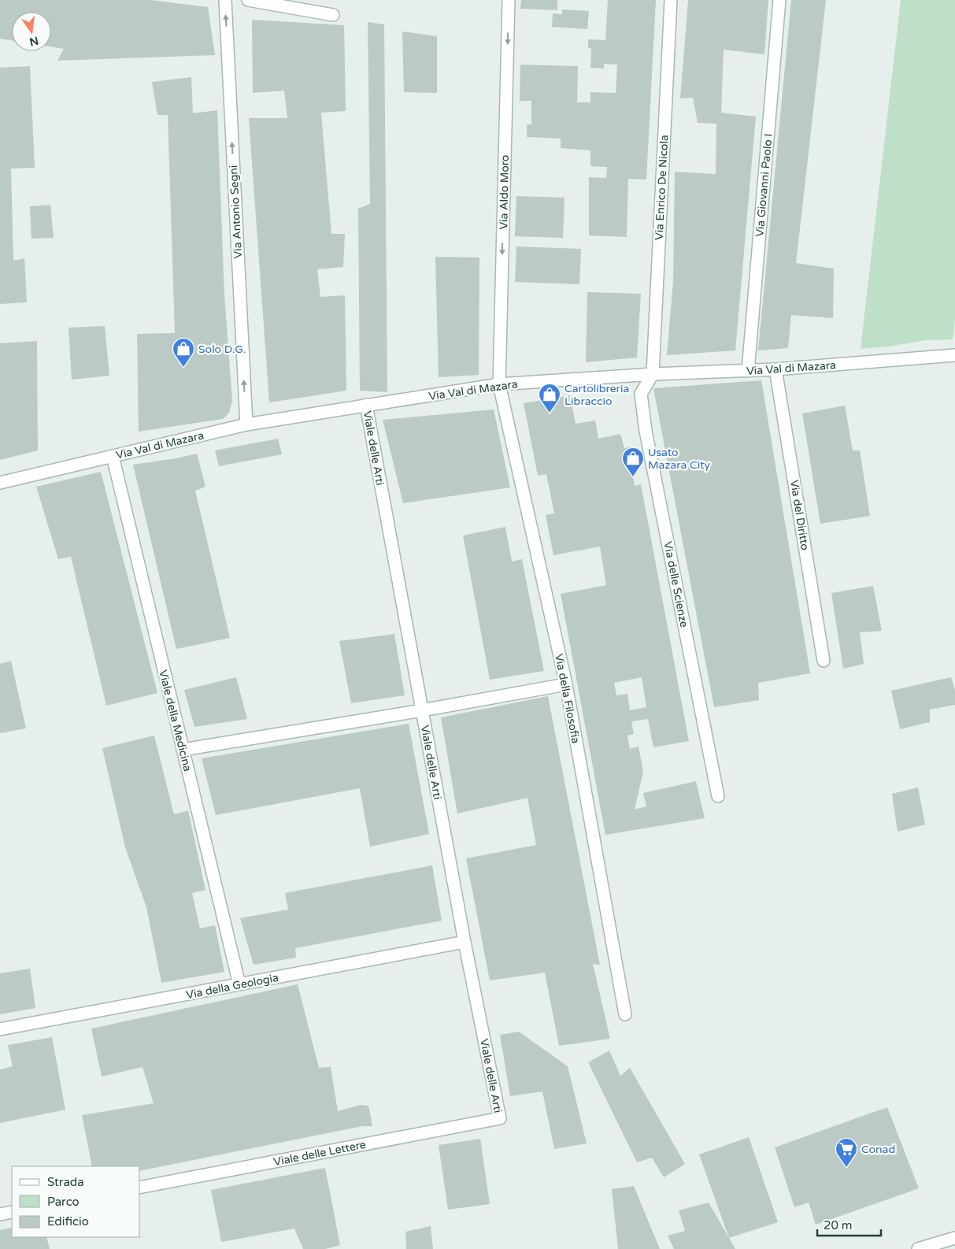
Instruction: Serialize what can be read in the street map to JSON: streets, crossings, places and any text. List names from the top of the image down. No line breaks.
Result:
{"streets":{"street":["Via Giovanni Paolo I","Via Enrico De Nicola","Via Aldo Moro","Via Antonio Segni","Via Val di Mazara","Viale delle Arti","Via del Diritto","Via delle Scienze","Via della Filosofia","Viale della Medicina","Via della Geologia","Viale delle Lettere"]},"crossings":[["Via Giovanni Paolo I","Via Val di Mazara"],["Via Enrico De Nicola","Via Val di Mazara"],["Via Enrico De Nicola","Via delle Scienze"],["Via Aldo Moro","Via Val di Mazara"],["Via Aldo Moro","Via della Filosofia"],["Via Antonio Segni","Via Val di Mazara"],["Via Val di Mazara","Viale delle Arti"],["Via Val di Mazara","Via del Diritto"],["Via Val di Mazara","Via delle Scienze"],["Via Val di Mazara","Via della Filosofia"],["Via Val di Mazara","Viale della Medicina"],["Viale delle Arti","Via della Geologia"],["Viale delle Arti","Viale delle Lettere"],["Viale della Medicina","Via della Geologia"]],"one_way":["Via Aldo Moro","Via Antonio Segni"],"places":{"shop":["Solo D.G.","Cartolibreria Libraccio","Usato Mazara City"],"supermarket":["Conad"]},"legend":["Strada","Parco","Edificio"],"scale_bar":"20 m","north":"bottom"}
